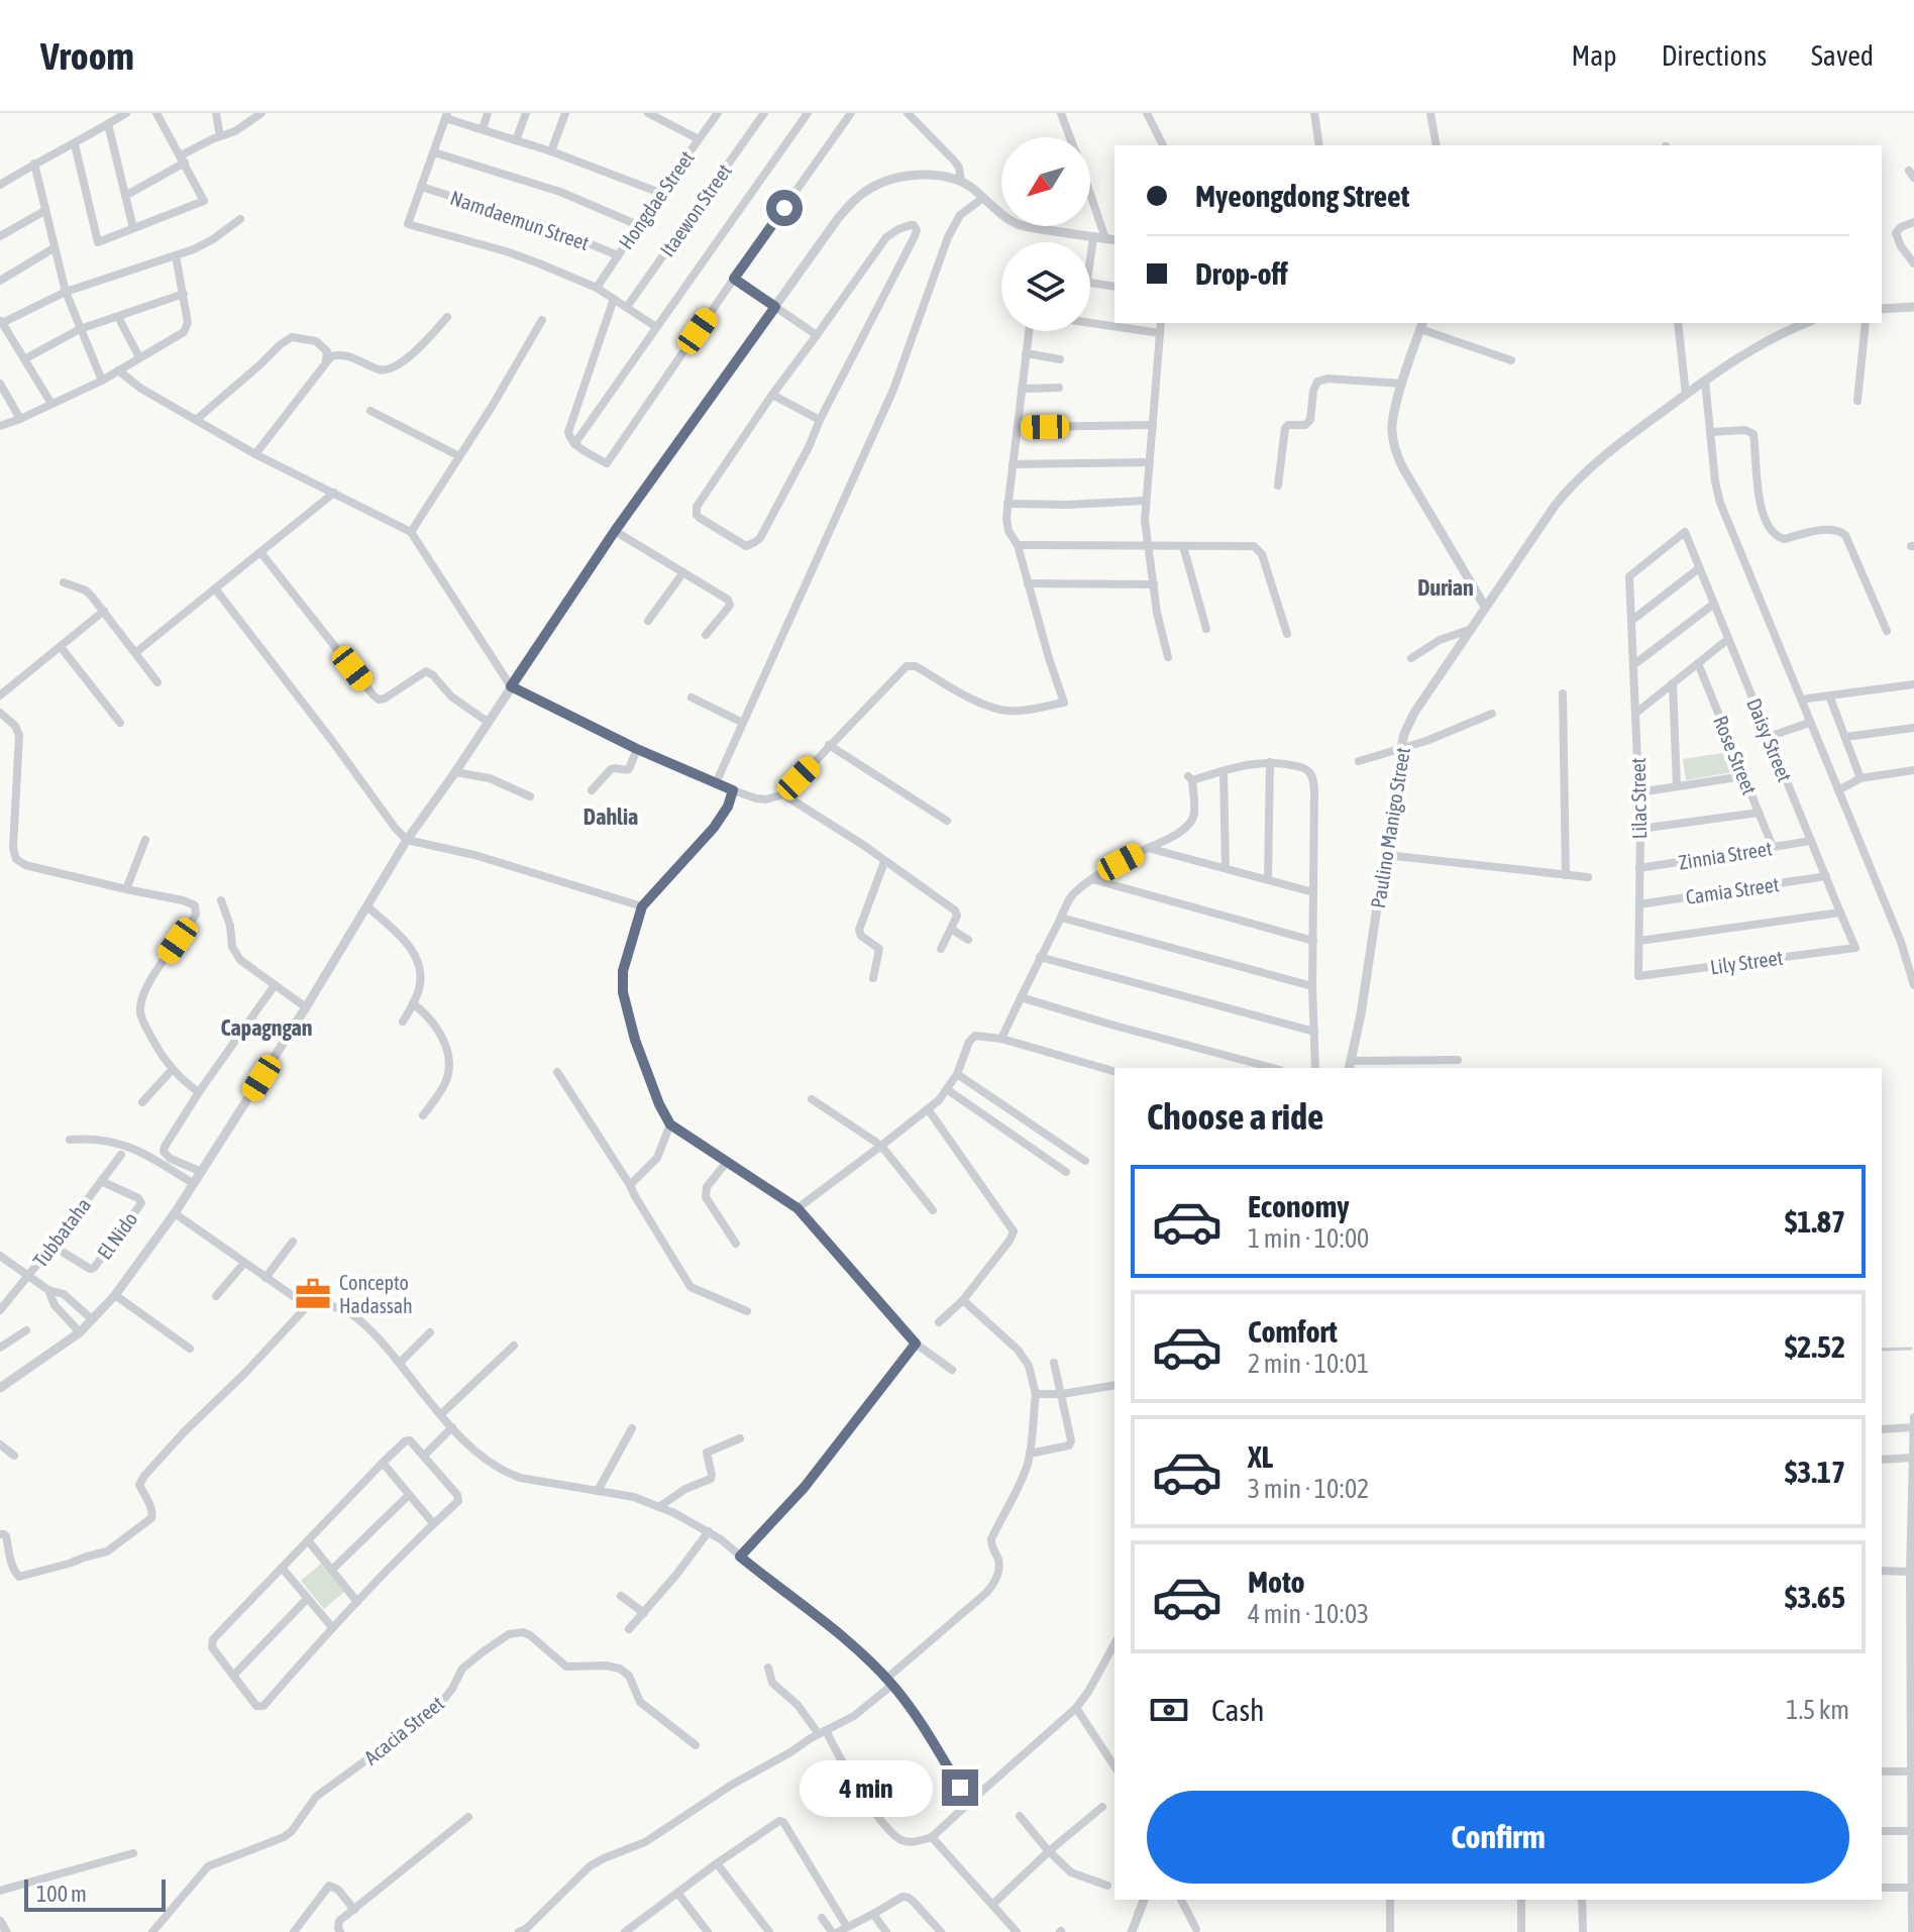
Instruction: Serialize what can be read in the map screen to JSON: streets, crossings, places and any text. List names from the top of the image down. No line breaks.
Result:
{"streets":{"street":["Hongdae Street","Itaewon Street","Namdaemun Street","Daisy Street","Rose Street","Lilac Street","Paulino Manigo Street","Zinnia Street","Camia Street","Lily Street","Tubbataha","El Nido","Acacia Street"]},"crossings":[["Hongdae Street","Namdaemun Street"],["Daisy Street","Lilac Street"],["Daisy Street","Zinnia Street"],["Daisy Street","Camia Street"],["Daisy Street","Lily Street"],["Rose Street","Zinnia Street"],["Lilac Street","Zinnia Street"],["Lilac Street","Camia Street"],["Lilac Street","Lily Street"],["Tubbataha","El Nido"]],"districts":["Durian","Dahlia","Capagngan"],"places":{"office":["Concepto Hadassah"]},"scale_bar":"100 m","north":"bottom left","page":{"header":"Vroom","nav":["Map","Directions","Saved"],"banner":["Myeongdong Street","Drop-off"],"heading":"Choose a ride","list":[{"name":"Economy","note":"1 min · 10:00","value":"$1.87"},{"name":"Comfort","note":"2 min · 10:01","value":"$2.52"},{"name":"XL","note":"3 min · 10:02","value":"$3.17"},{"name":"Moto","note":"4 min · 10:03","value":"$3.65"}],"pay":["Cash","1.5 km"],"bubble":"4 min","buttons":"Confirm","scale":"100 m"}}
